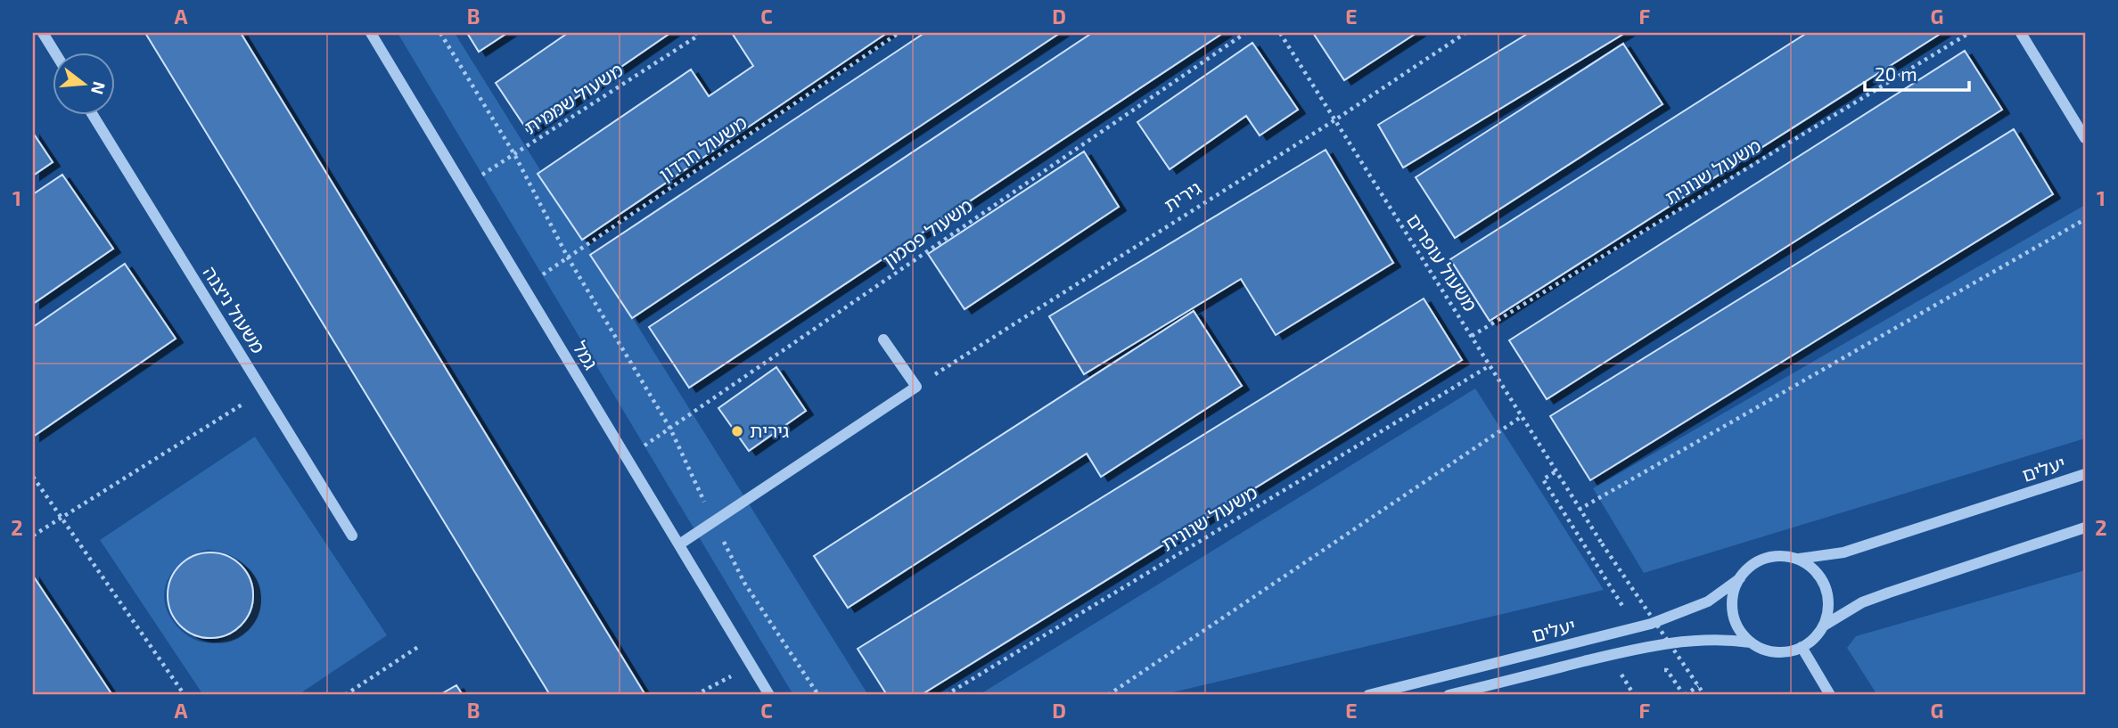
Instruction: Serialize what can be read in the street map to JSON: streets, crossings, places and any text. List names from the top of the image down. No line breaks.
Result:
{"streets":{"street":["משעול ניצנה","גמל","יעלים"],"path":["משעול שממית","משעול חרדון","משעול שנונית","גירית","משעול פסמון","משעול עופרים"]},"crossings":[["משעול שממית","גמל"],["משעול חרדון","גמל"],["משעול שנונית","משעול עופרים"],["גירית","משעול עופרים"],["משעול פסמון","גמל"]],"places":["גירית"],"scale_bar":"20 m","north":"right","grid":{"columns":["A","B","C","D","E","F","G"],"rows":["1","2"]}}
